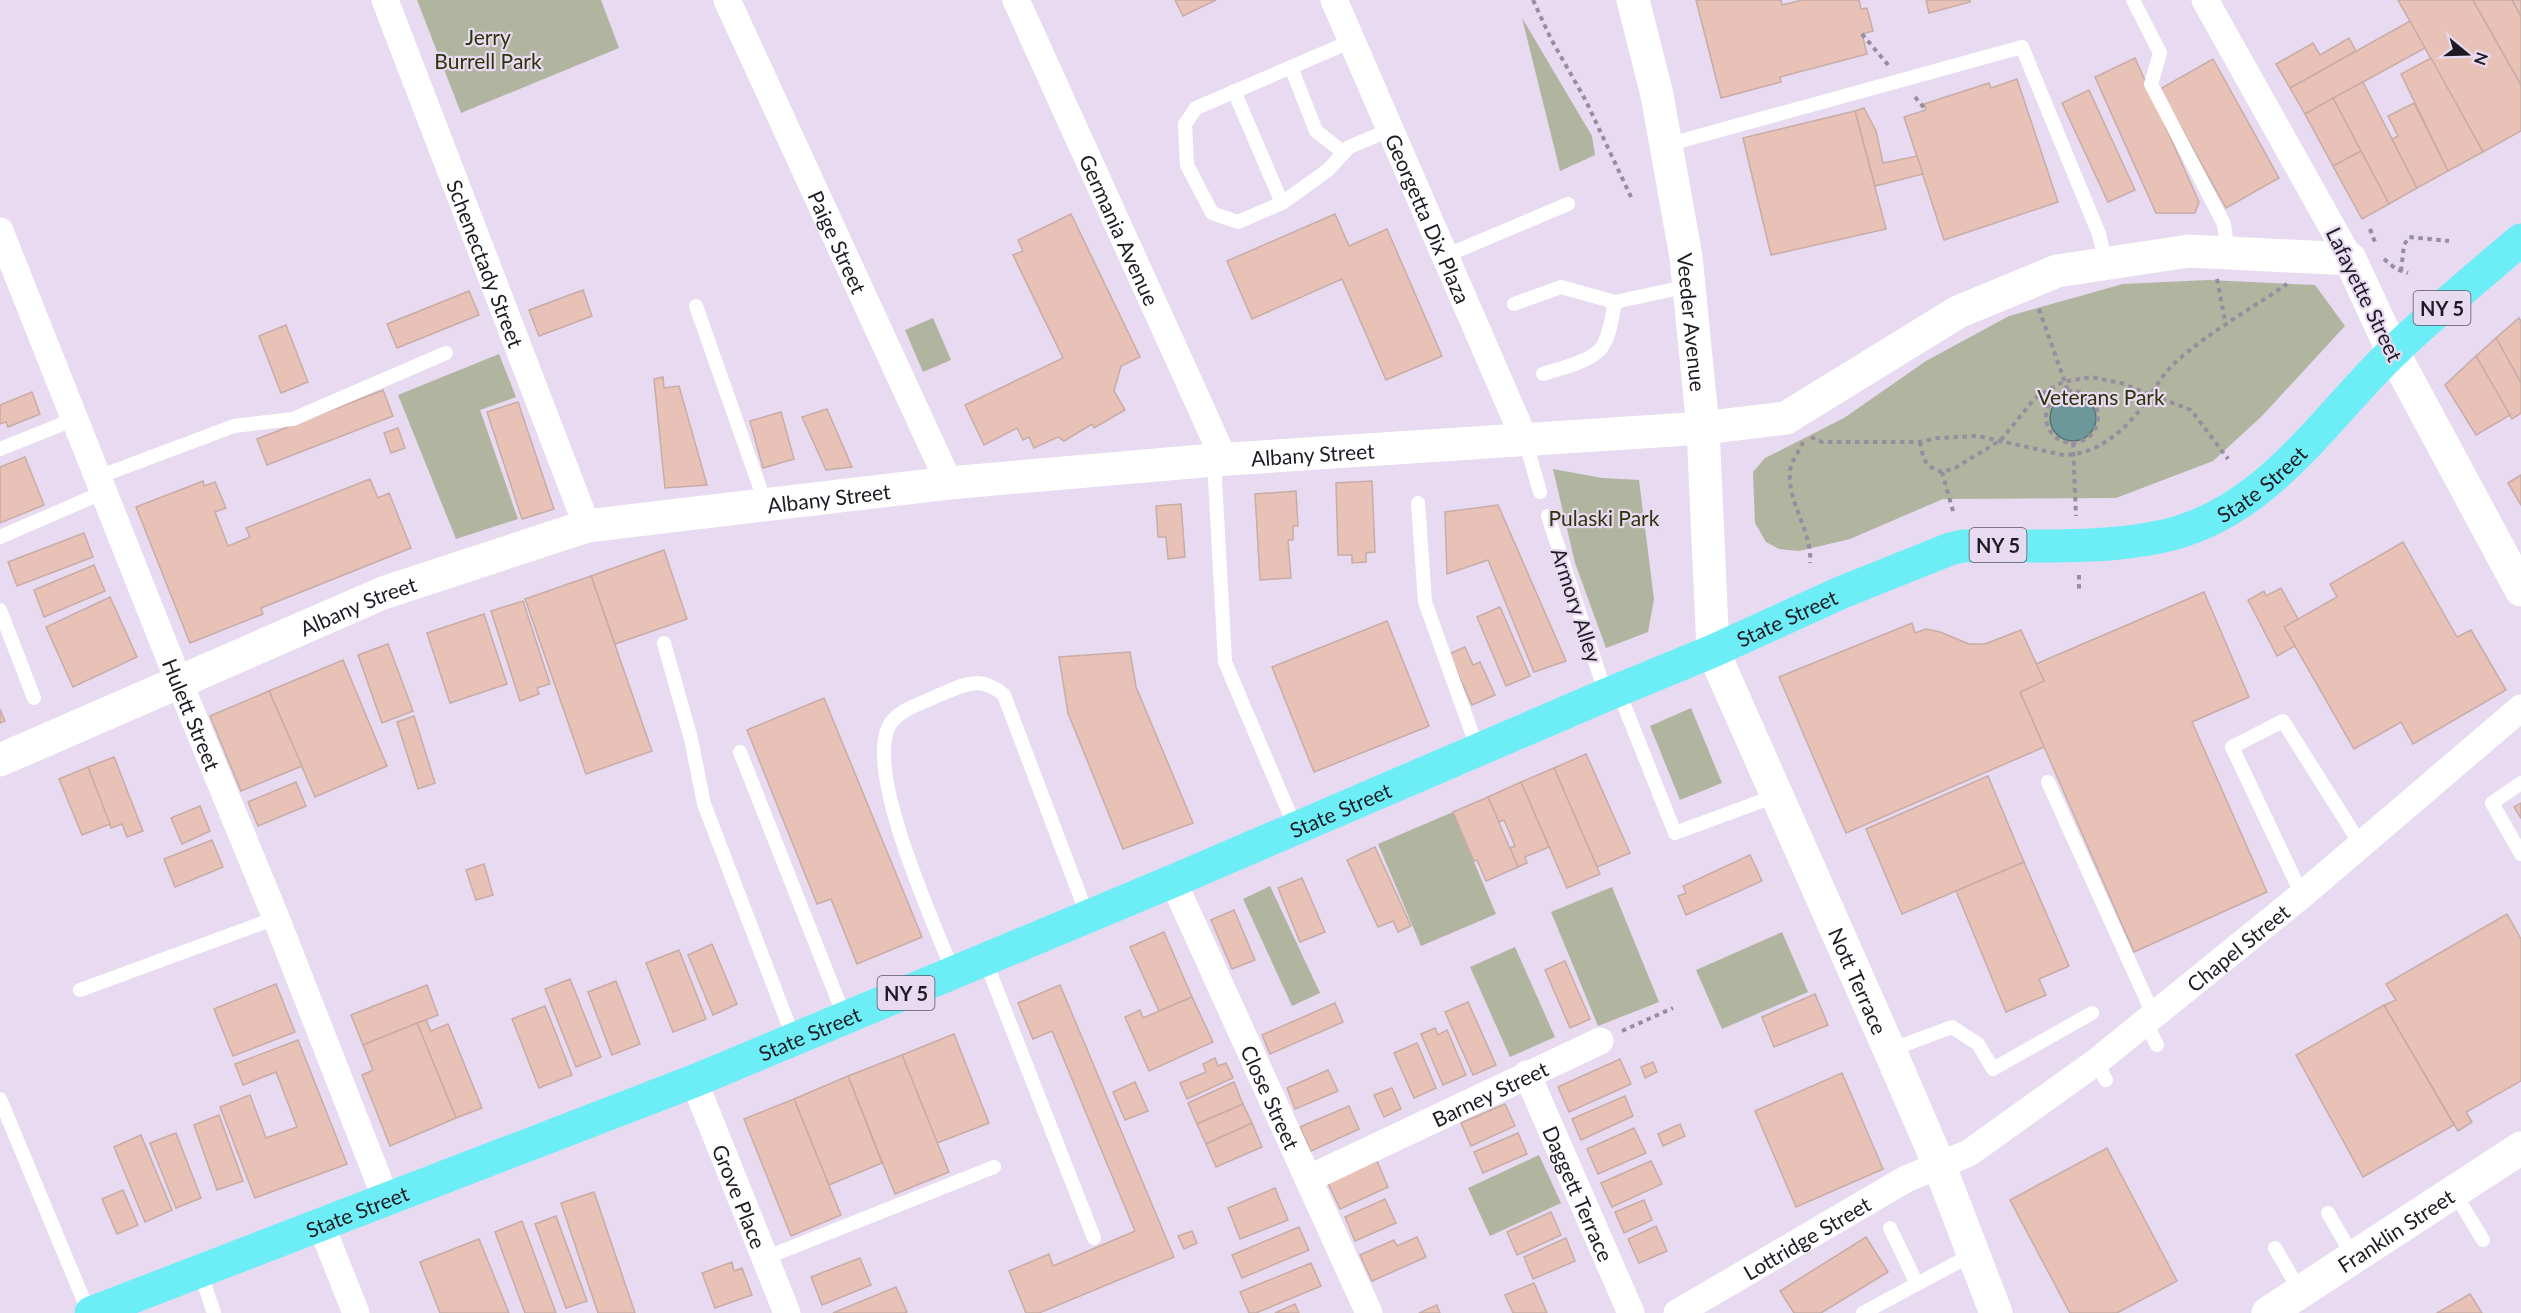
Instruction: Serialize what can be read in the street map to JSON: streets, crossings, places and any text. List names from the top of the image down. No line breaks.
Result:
{"streets":{"main road":["NY 5","State Street"],"street":["Georgetta Dix Plaza","Germania Avenue","Paige Street","Schenectady Street","Lafayette Street","Veeder Avenue","Albany Street","Hulett Street","Chapel Street","Nott Terrace","Barney Street","Close Street","Daggett Terrace","Grove Place","Franklin Street","Lottridge Street"],"lane":["Armory Alley"]},"crossings":[["Georgetta Dix Plaza","Albany Street"],["Germania Avenue","Albany Street"],["Paige Street","Albany Street"],["Schenectady Street","Albany Street"],["Lafayette Street","State Street"],["Veeder Avenue","Albany Street"],["Veeder Avenue","State Street"],["Veeder Avenue","Nott Terrace"],["Albany Street","Hulett Street"],["State Street","Armory Alley"],["State Street","Hulett Street"],["State Street","Nott Terrace"],["State Street","Close Street"],["State Street","Grove Place"],["Armory Alley","Nott Terrace"],["Chapel Street","Nott Terrace"],["Chapel Street","Lottridge Street"],["Nott Terrace","Lottridge Street"],["Barney Street","Close Street"],["Barney Street","Daggett Terrace"]],"parks":["Jerry Burrell Park","Veterans Park","Pulaski Park"],"north":"right"}
